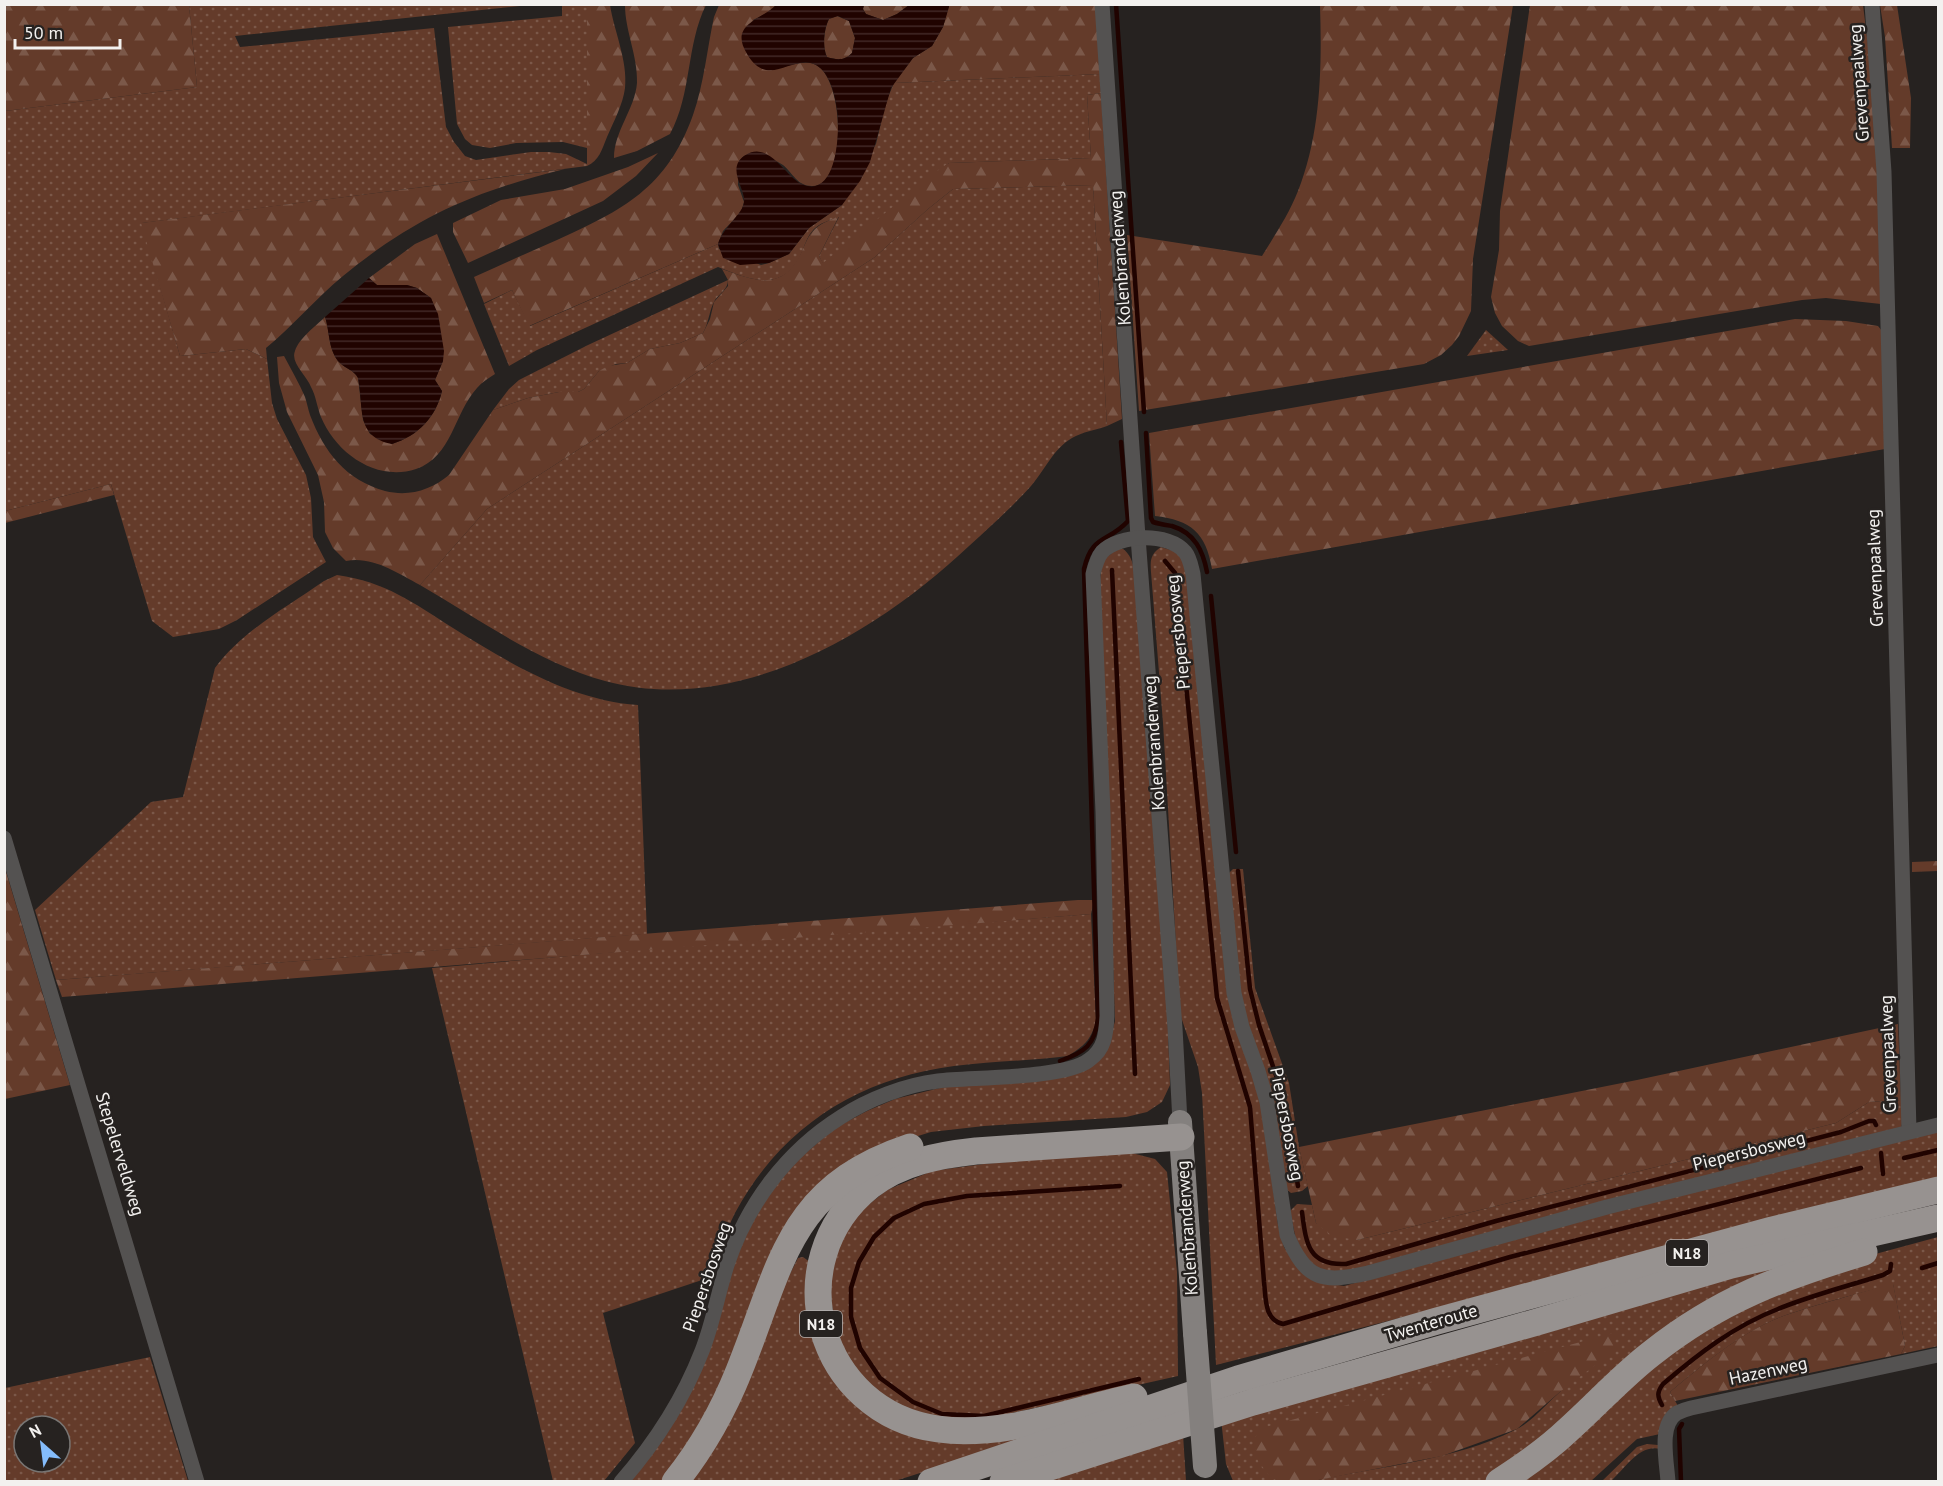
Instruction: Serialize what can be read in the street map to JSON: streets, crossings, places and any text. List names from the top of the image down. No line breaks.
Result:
{"streets":{"highway":["N18","Twenteroute"],"main road":["Kolenbranderweg"],"street":["Grevenpaalweg","Piepersbosweg","Stepelerveldweg","Hazenweg"]},"crossings":[["Grevenpaalweg","Piepersbosweg"],["Kolenbranderweg","Piepersbosweg"],["Kolenbranderweg","N18"],["N18","Twenteroute"]],"scale_bar":"50 m","north":"top left"}
